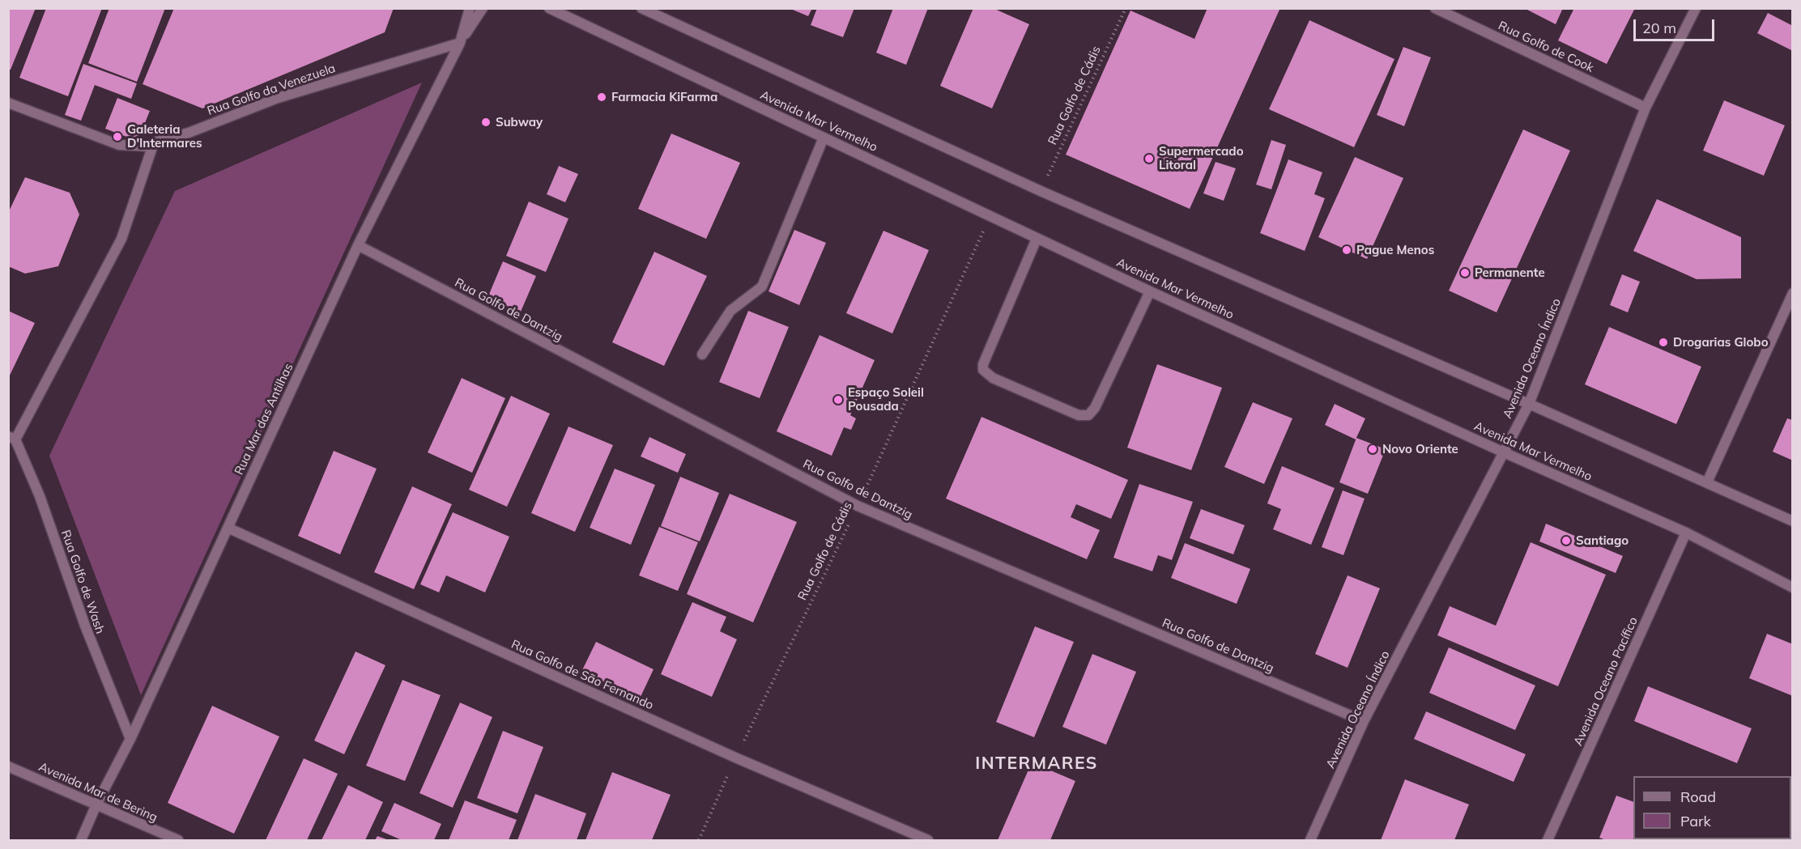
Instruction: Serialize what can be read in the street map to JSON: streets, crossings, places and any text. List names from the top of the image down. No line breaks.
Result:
{"streets":{"street":["Rua Golfo de Cook","Rua Golfo da Venezuela","Avenida Mar Vermelho","Rua Golfo de Dantzig","Avenida Oceano Índico","Rua Mar das Antilhas","Rua Golfo de Wash","Rua Golfo de São Fernando","Avenida Oceano Pacífico","Avenida Mar de Bering"],"path":["Rua Golfo de Cádis"]},"crossings":[["Rua Golfo de Cook","Avenida Oceano Índico"],["Rua Golfo da Venezuela","Rua Mar das Antilhas"],["Rua Golfo de Cádis","Avenida Mar Vermelho"],["Rua Golfo de Cádis","Rua Golfo de Dantzig"],["Rua Golfo de Cádis","Rua Golfo de São Fernando"],["Avenida Mar Vermelho","Avenida Oceano Índico"],["Avenida Mar Vermelho","Avenida Oceano Pacífico"],["Rua Golfo de Dantzig","Avenida Oceano Índico"],["Rua Golfo de Dantzig","Rua Mar das Antilhas"],["Rua Mar das Antilhas","Rua Golfo de Wash"],["Rua Mar das Antilhas","Rua Golfo de São Fernando"],["Rua Mar das Antilhas","Avenida Mar de Bering"]],"districts":["INTERMARES"],"places":["Farmacia KiFarma","Subway","Galeteria D'Intermares","Supermercado Litoral","Pague Menos","Permanente","Drogarias Globo","Espaço Soleil Pousada","Novo Oriente","Santiago"],"legend":["Road","Park"],"scale_bar":"20 m"}
